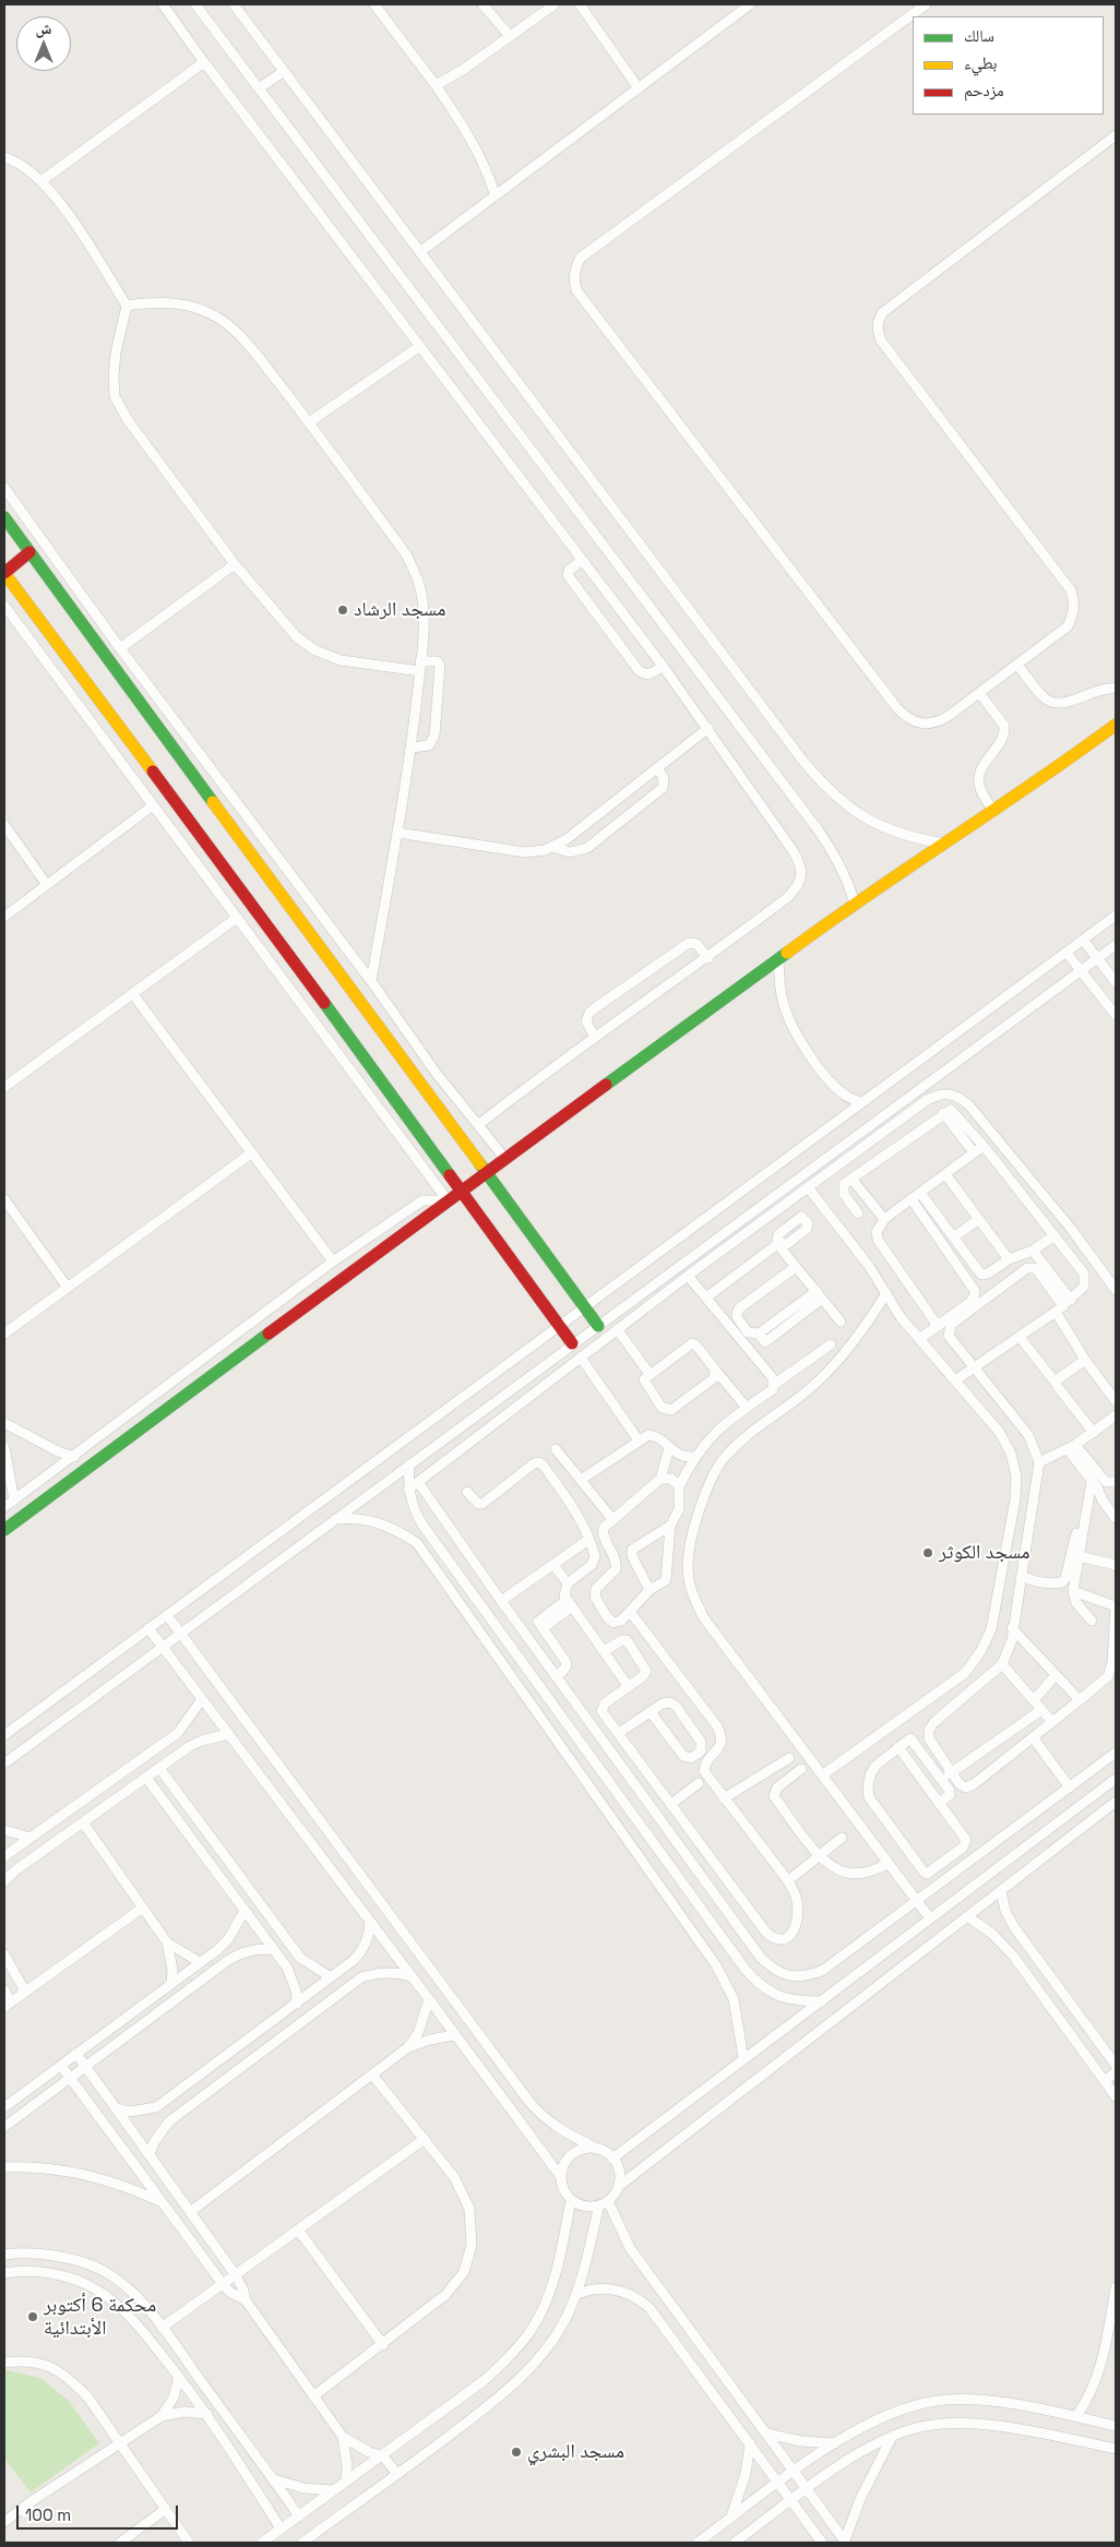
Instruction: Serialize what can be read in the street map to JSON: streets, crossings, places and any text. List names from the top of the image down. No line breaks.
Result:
{"places":["مسجد الرشاد","مسجد الكوثر","محكمة 6 أكتوبر الأبتدائية","مسجد البشري"],"legend":["سالك","بطيء","مزدحم"],"scale_bar":"100 m","north":"top"}
